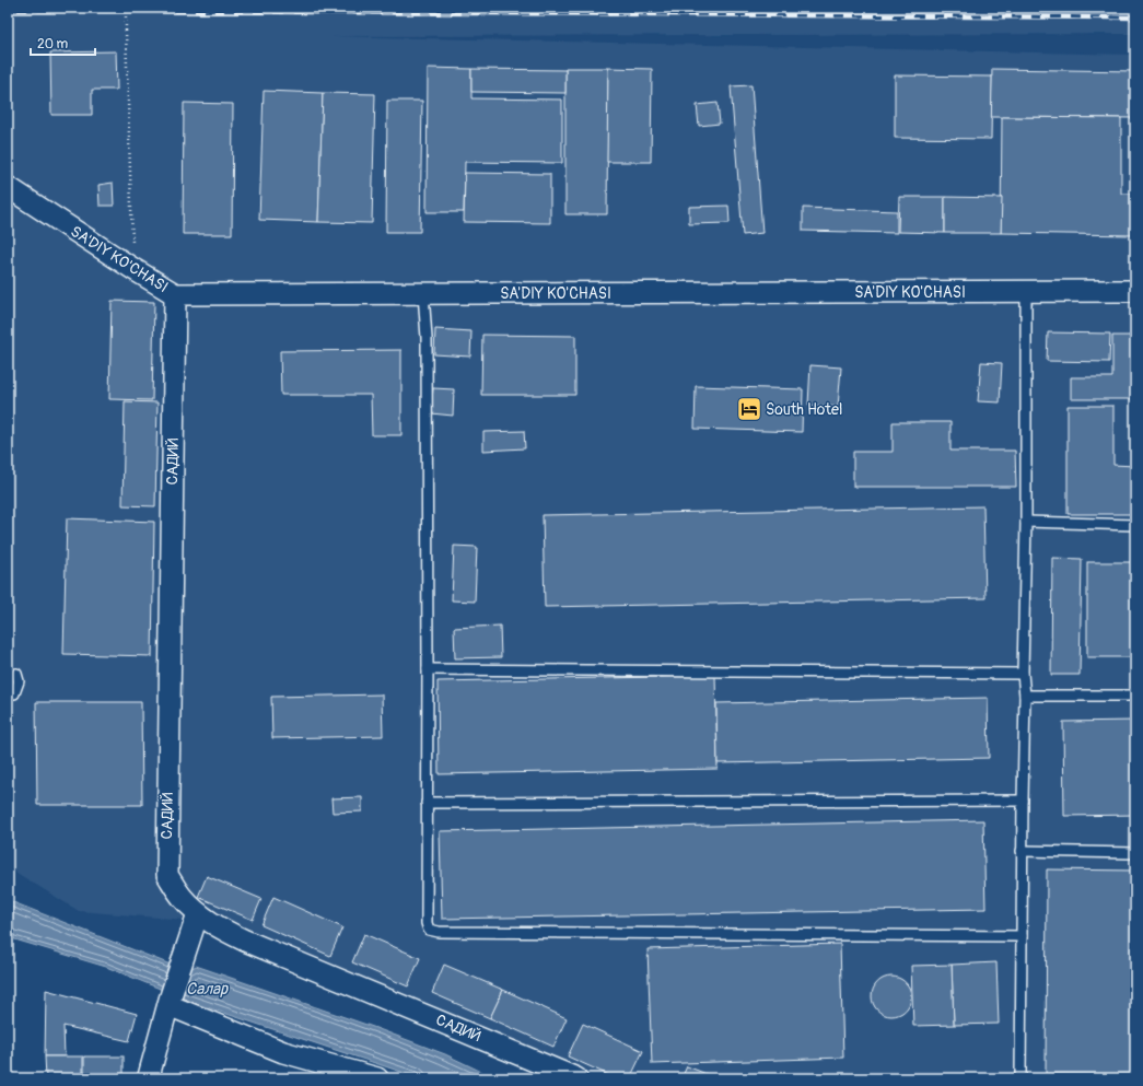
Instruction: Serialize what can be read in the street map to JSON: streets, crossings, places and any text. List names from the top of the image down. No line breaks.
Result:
{"streets":{"street":["SA'DIY KO'CHASI","САДИЙ"]},"crossings":[["SA'DIY KO'CHASI","САДИЙ"]],"water":["Салар"],"places":{"hotel":["South Hotel"]},"scale_bar":"20 m"}
